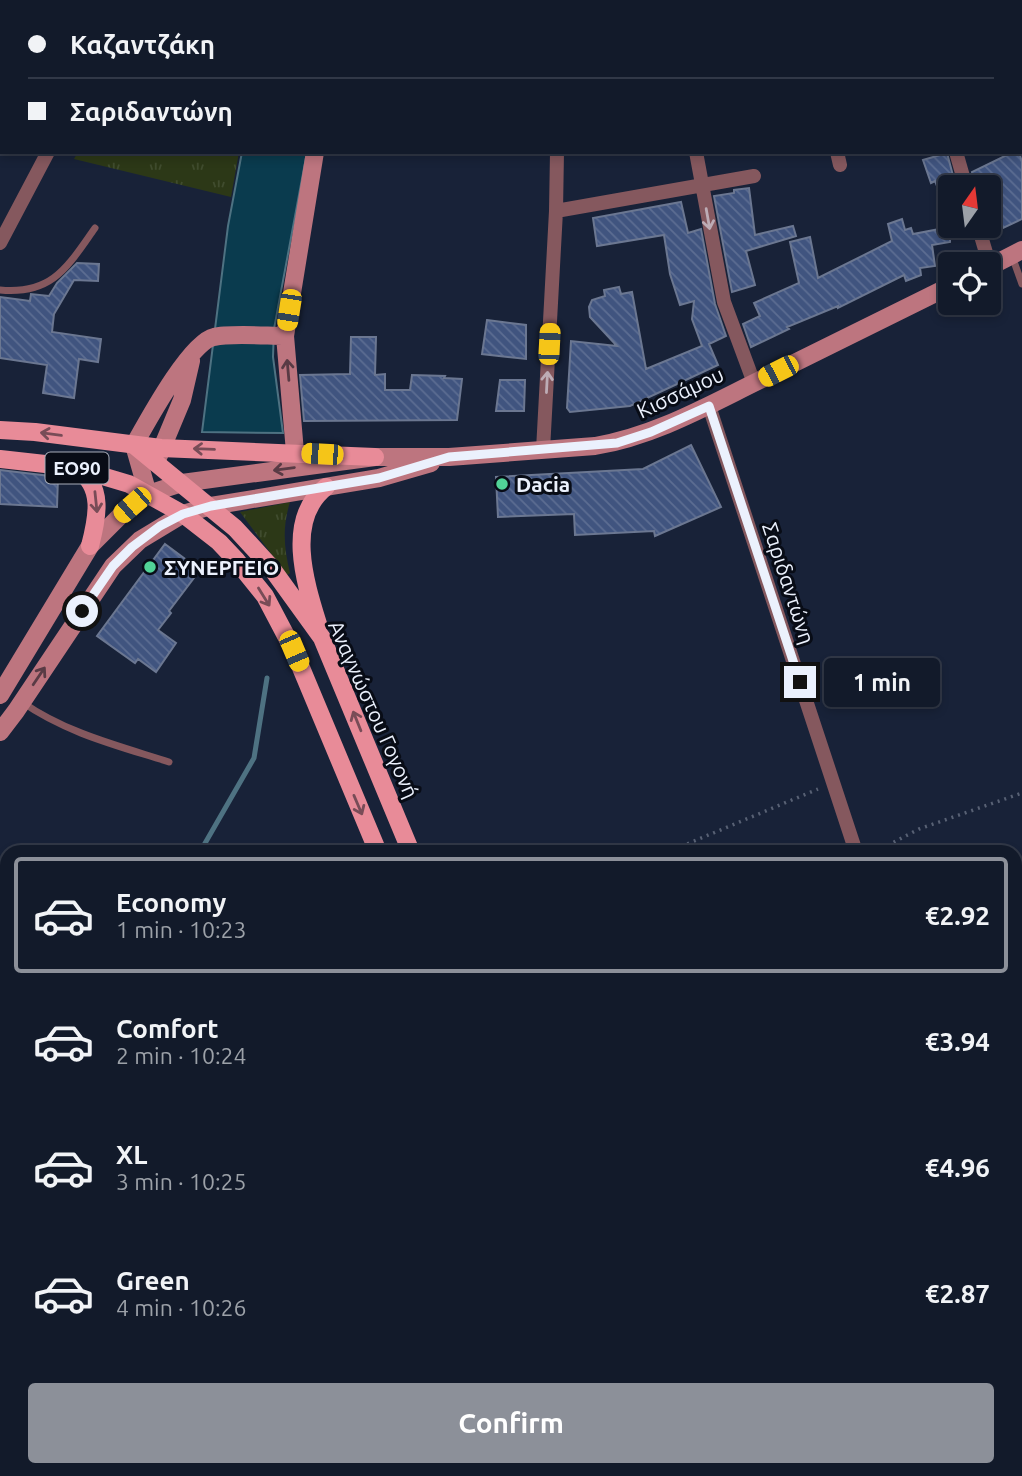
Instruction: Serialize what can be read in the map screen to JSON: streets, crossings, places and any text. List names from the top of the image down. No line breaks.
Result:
{"streets":{"main road":["Κισσάμου","ΕΟ90","Αναγνώστου Γογονή"],"street":["Σαριδαντώνη"]},"crossings":[["Κισσάμου","ΕΟ90"],["Κισσάμου","Σαριδαντώνη"],["Κισσάμου","Αναγνώστου Γογονή"],["ΕΟ90","Αναγνώστου Γογονή"]],"places":["Dacia","ΣΥΝΕΡΓΕΙΟ"],"north":"top","page":{"banner":["Καζαντζάκη","Σαριδαντώνη"],"bubble":"1 min","list":[{"name":"Economy","note":"1 min · 10:23","value":"€2.92"},{"name":"Comfort","note":"2 min · 10:24","value":"€3.94"},{"name":"XL","note":"3 min · 10:25","value":"€4.96"},{"name":"Green","note":"4 min · 10:26","value":"€2.87"}],"buttons":"Confirm"}}
